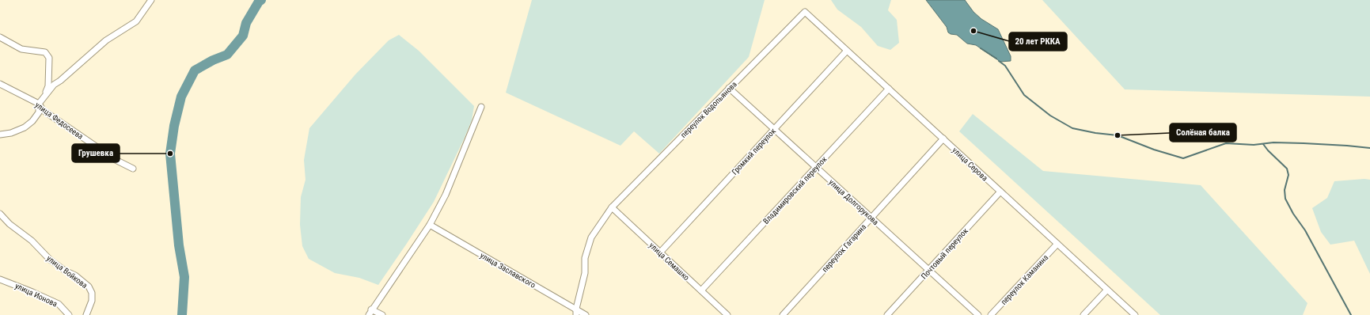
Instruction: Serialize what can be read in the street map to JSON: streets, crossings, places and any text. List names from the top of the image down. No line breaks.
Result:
{"streets":{"street":["переулок Водопьянова","улица Федосеева","Громкий переулок","улица Серова","Владимировский переулок","улица Долгорукова","переулок Гагарина","Почтовый переулок","улица Семашко","улица Заславского","улица Войкова","переулок Каманина","улица Ионова"]},"crossings":[["переулок Водопьянова","улица Серова"],["переулок Водопьянова","улица Долгорукова"],["переулок Водопьянова","улица Семашко"],["переулок Водопьянова","улица Заславского"],["Громкий переулок","улица Серова"],["Громкий переулок","улица Долгорукова"],["Громкий переулок","улица Семашко"],["улица Серова","Владимировский переулок"],["улица Серова","переулок Гагарина"],["улица Серова","Почтовый переулок"],["улица Серова","переулок Каманина"],["Владимировский переулок","улица Долгорукова"],["Владимировский переулок","улица Семашко"],["улица Долгорукова","переулок Гагарина"],["улица Долгорукова","Почтовый переулок"]],"places":["20 лет РККА","Солёная балка","Грушевка"]}
